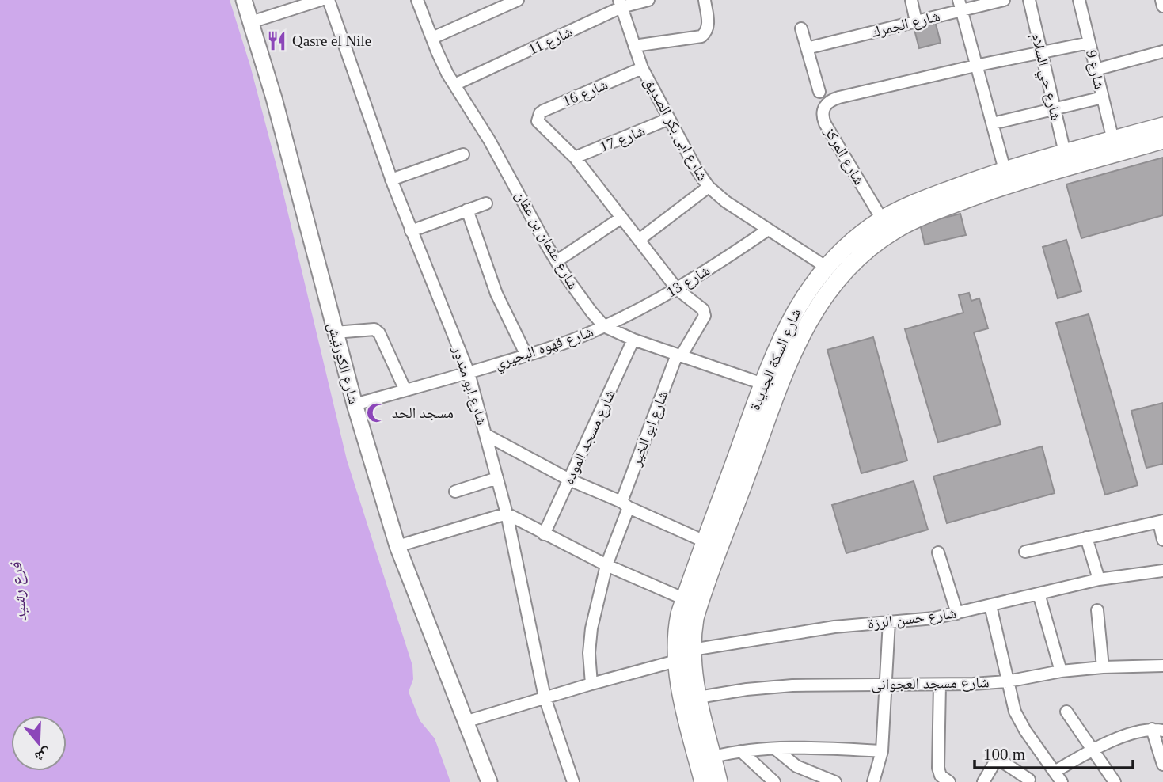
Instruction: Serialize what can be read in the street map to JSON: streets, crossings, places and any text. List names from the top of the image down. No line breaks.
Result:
{"streets":{"main road":["شارع السكة الجديدة","شارع الكورنيش"],"street":["شارع الجمرك","شارع 11","شارع 9","شارع حي السلام","شارع 16","شارع ابى بكر الصديق","شارع 17","شارع المركز","شارع عثمان بن عفان","شارع 13","شارع قهوه البحيري","شارع ابو مندور","شارع ابو الخير","شارع مسجد الموده","شارع حسن الرزة","شارع مسجد العجوانى"]},"crossings":[["شارع 11","شارع ابى بكر الصديق"],["شارع 11","شارع عثمان بن عفان"],["شارع 9","شارع السكة الجديدة"],["شارع حي السلام","شارع السكة الجديدة"],["شارع 16","شارع ابى بكر الصديق"],["شارع 16","شارع 17"],["شارع ابى بكر الصديق","شارع 17"],["شارع ابى بكر الصديق","شارع 13"],["شارع ابى بكر الصديق","شارع السكة الجديدة"],["شارع المركز","شارع السكة الجديدة"],["شارع عثمان بن عفان","شارع 13"],["شارع عثمان بن عفان","شارع قهوه البحيري"],["شارع عثمان بن عفان","شارع السكة الجديدة"],["شارع عثمان بن عفان","شارع ابو الخير"],["شارع عثمان بن عفان","شارع مسجد الموده"],["شارع 13","شارع قهوه البحيري"],["شارع 13","شارع ابو الخير"],["شارع قهوه البحيري","شارع الكورنيش"],["شارع قهوه البحيري","شارع ابو مندور"],["شارع السكة الجديدة","شارع حسن الرزة"],["شارع السكة الجديدة","شارع مسجد العجوانى"]],"water":["فرع رشيد"],"places":{"restaurant":["Qasre el Nile"],"mosque":["مسجد الحد"]},"scale_bar":"100 m","north":"bottom"}
